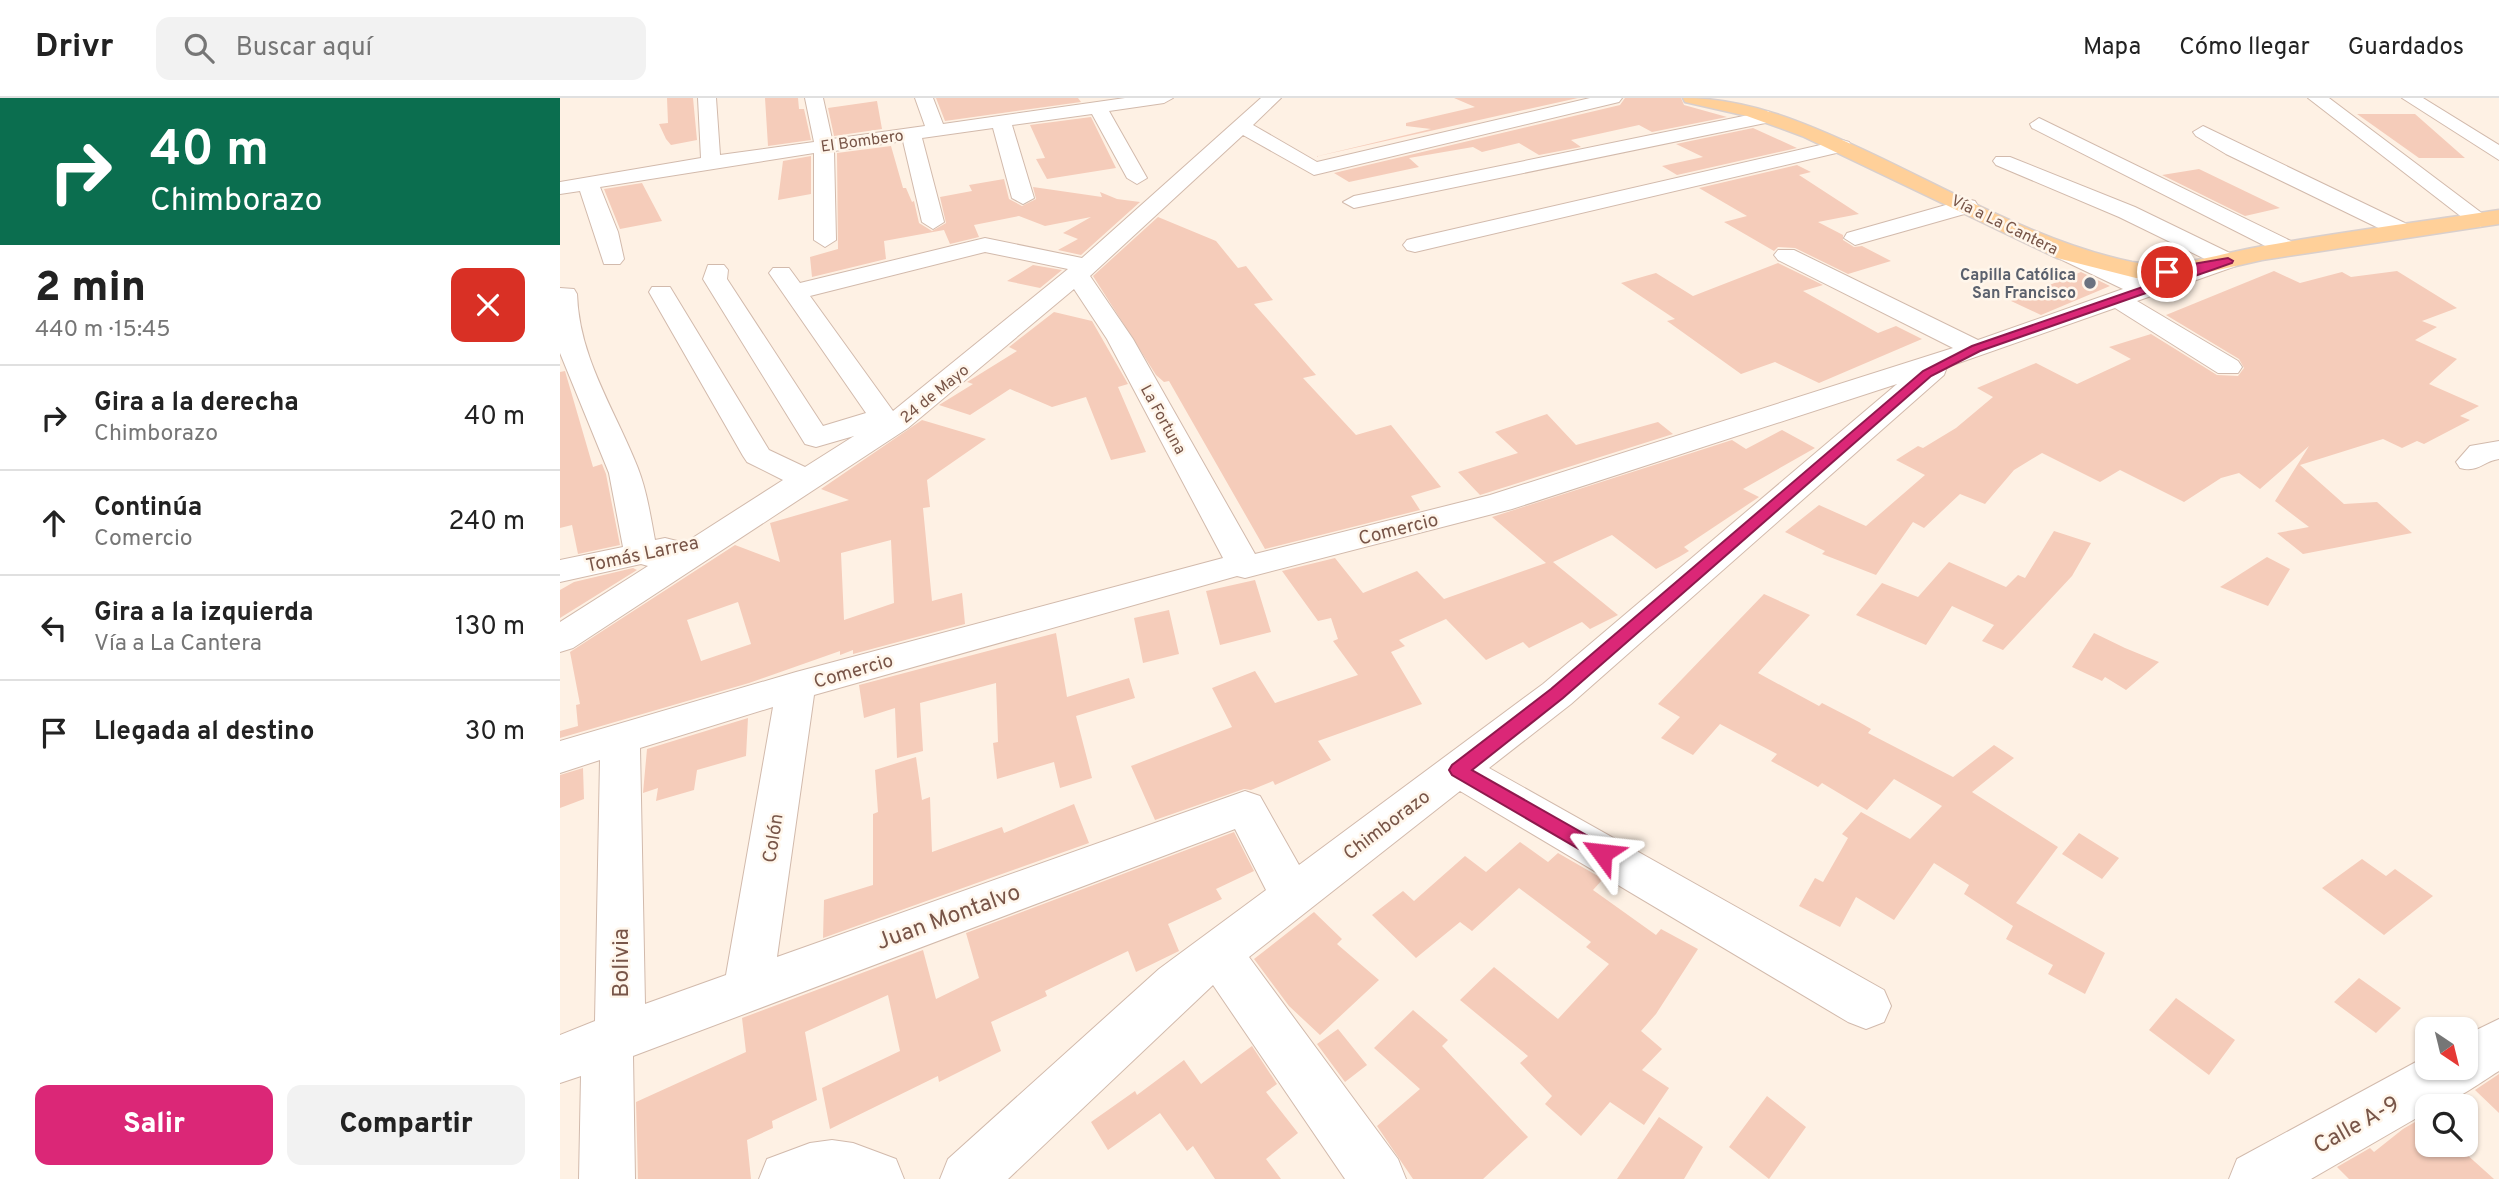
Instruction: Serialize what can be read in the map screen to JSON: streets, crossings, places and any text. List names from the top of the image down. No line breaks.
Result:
{"streets":{"main road":["Vía a La Cantera"],"street":["El Bombero","24 de Mayo","La Fortuna","Comercio","Tomás Larrea","Chimborazo","Colón","Juan Montalvo","Bolivia","Calle A-9"]},"crossings":[["Vía a La Cantera","Comercio"],["24 de Mayo","La Fortuna"],["24 de Mayo","Tomás Larrea"],["La Fortuna","Comercio"],["Comercio","Chimborazo"],["Comercio","Colón"],["Comercio","Bolivia"],["Chimborazo","Juan Montalvo"],["Colón","Juan Montalvo"],["Juan Montalvo","Bolivia"]],"places":["Capilla Católica San Francisco"],"north":"bottom right","page":{"header":"Drivr","search":"Buscar aquí","nav":["Mapa","Cómo llegar","Guardados"],"turn":["40 m","Chimborazo"],"heading":["2 min","440 m · 15:45"],"list":[{"name":"Gira a la derecha","note":"Chimborazo","value":"40 m"},{"name":"Continúa","note":"Comercio","value":"240 m"},{"name":"Gira a la izquierda","note":"Vía a La Cantera","value":"130 m"},{"name":"Llegada al destino","value":"30 m"}],"buttons":["Salir","Compartir"]}}
